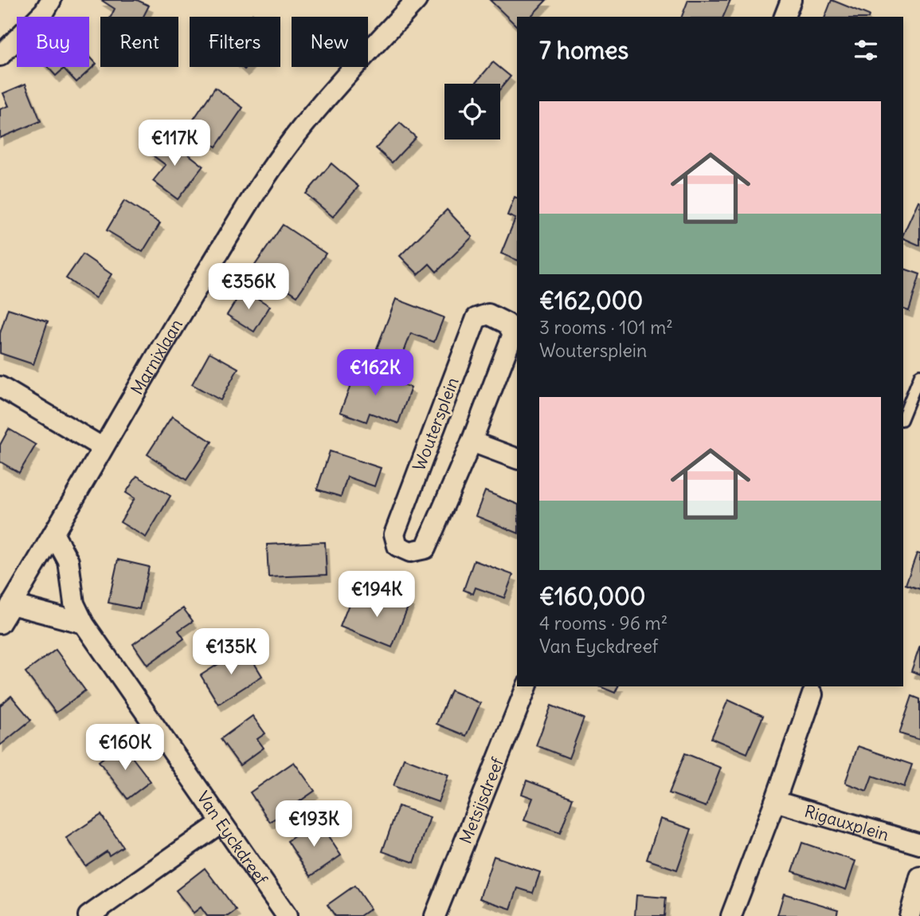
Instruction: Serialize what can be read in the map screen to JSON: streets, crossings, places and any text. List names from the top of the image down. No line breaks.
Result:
{"streets":{"street":["Marnixlaan","Woutersplein","Metsijsdreef","Rigauxplein","Van Eyckdreef"]},"crossings":[["Marnixlaan","Van Eyckdreef"]],"page":{"chip":["Buy","Rent","Filters","New"],"heading":"7 homes","list":[{"name":"€162,000","note":"3 rooms · 101 m² · Woutersplein"},{"name":"€160,000","note":"4 rooms · 96 m² · Van Eyckdreef"}],"price":["€117K","€356K","€162K","€194K","€135K","€160K","€193K"]}}
